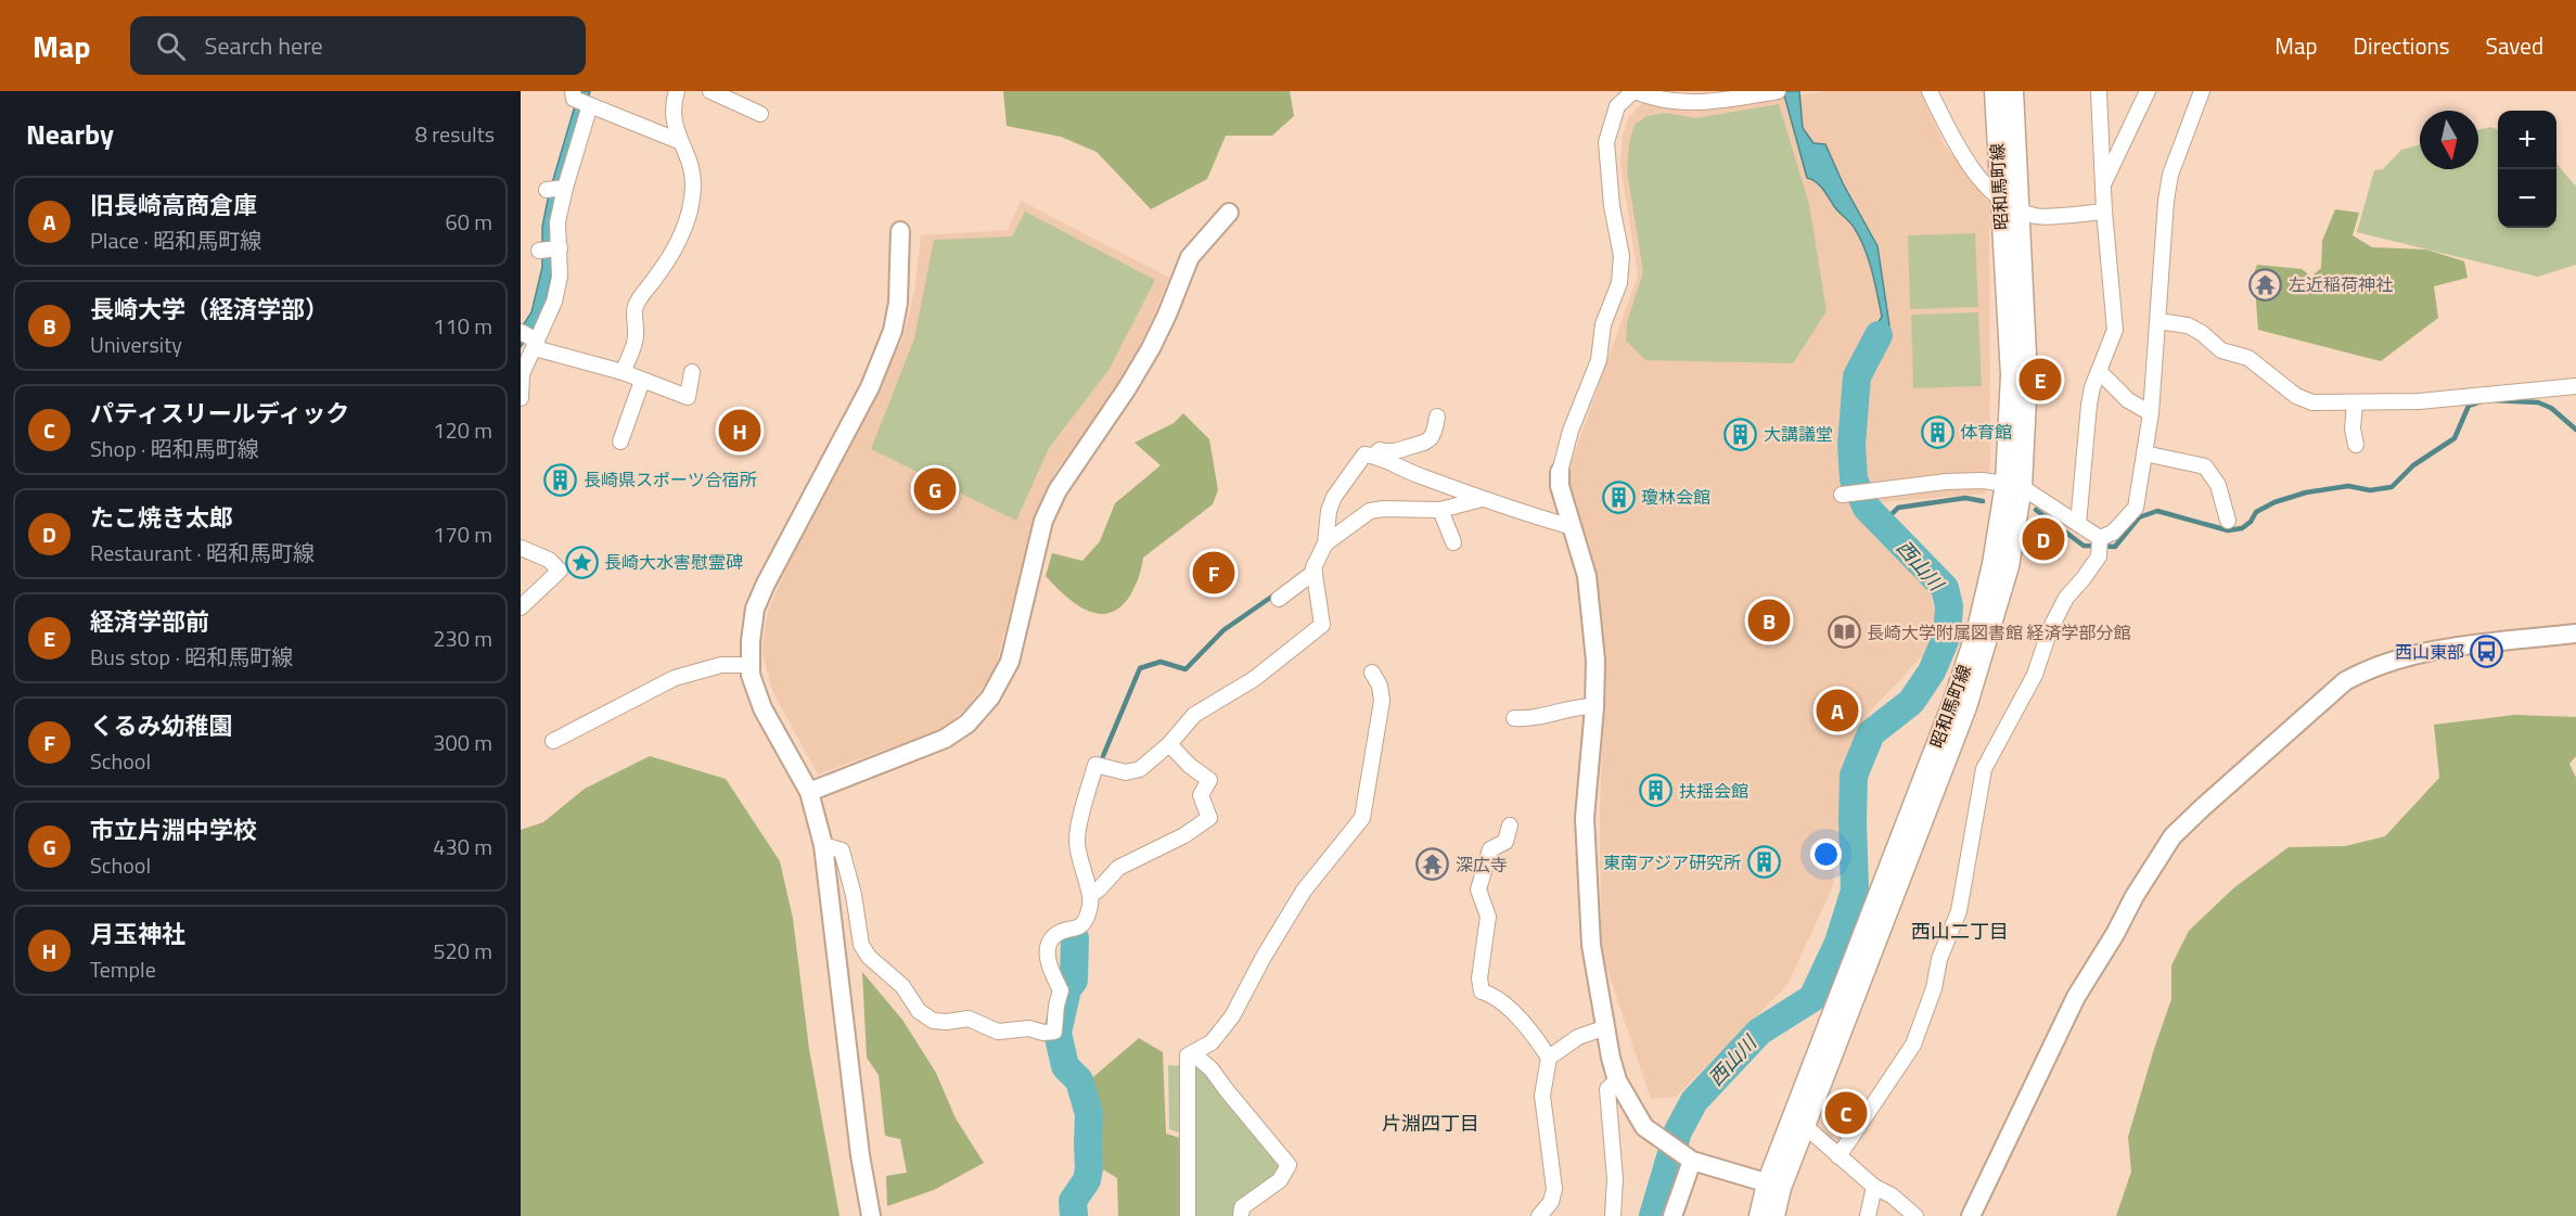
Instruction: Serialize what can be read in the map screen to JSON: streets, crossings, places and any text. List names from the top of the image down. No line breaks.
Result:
{"streets":{"main road":["昭和馬町線"]},"districts":["西山二丁目","片淵四丁目"],"water":["西山川"],"places":{"temple":["左近稲荷神社","深広寺"],"building":["体育館","大講議堂","長崎県スポーツ合宿所","瓊林会館","扶揺会館","東南アジア研究所"],"place":["長崎大水害慰霊碑"],"library":["長崎大学附属図書館 経済学部分館"],"bus stop":["西山東部"]},"north":"bottom","page":{"header":"Map","search":"Search here","nav":["Map","Directions","Saved"],"heading":["Nearby","8 results"],"map_buttons":["+","−"],"list":[{"mark":"A","name":"旧長崎高商倉庫","note":"Place · 昭和馬町線","value":"60 m"},{"mark":"B","name":"長崎大学（経済学部）","note":"University","value":"110 m"},{"mark":"C","name":"パティスリールディック","note":"Shop · 昭和馬町線","value":"120 m"},{"mark":"D","name":"たこ焼き太郎","note":"Restaurant · 昭和馬町線","value":"170 m"},{"mark":"E","name":"経済学部前","note":"Bus stop · 昭和馬町線","value":"230 m"},{"mark":"F","name":"くるみ幼稚園","note":"School","value":"300 m"},{"mark":"G","name":"市立片淵中学校","note":"School","value":"430 m"},{"mark":"H","name":"月玉神社","note":"Temple","value":"520 m"}],"pins":["E","H","G","D","F","B","A","C"]}}
